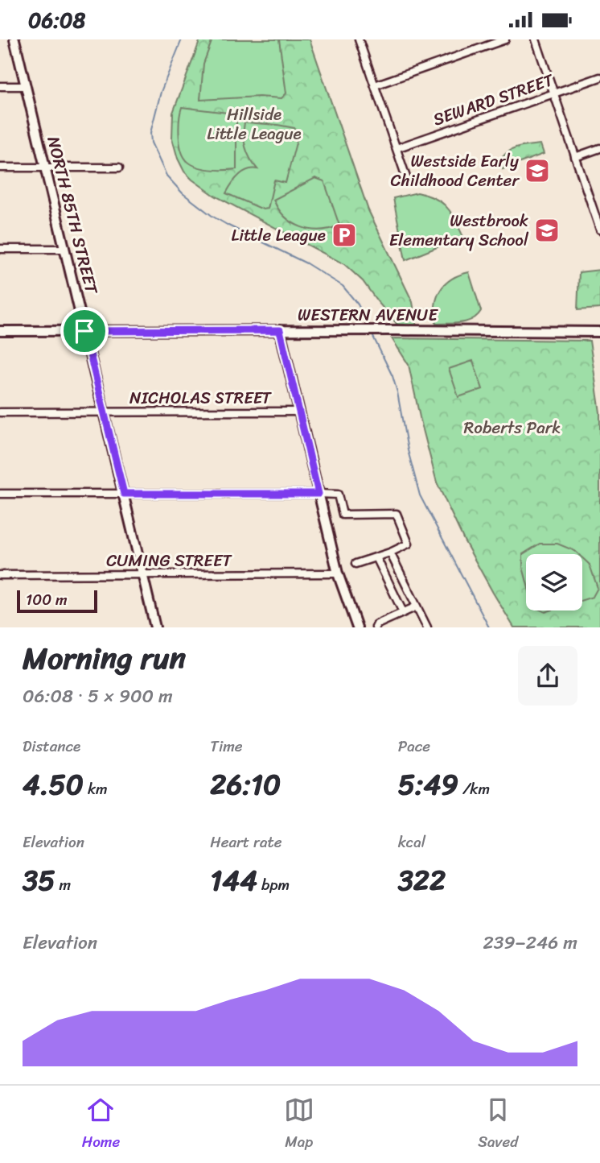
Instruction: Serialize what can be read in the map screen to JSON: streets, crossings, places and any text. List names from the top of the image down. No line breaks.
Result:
{"streets":{"street":["SEWARD STREET","NORTH 85TH STREET","WESTERN AVENUE","NICHOLAS STREET","CUMING STREET"]},"crossings":[["NORTH 85TH STREET","WESTERN AVENUE"],["NORTH 85TH STREET","NICHOLAS STREET"],["NORTH 85TH STREET","CUMING STREET"]],"parks":["Hillside Little League","Roberts Park"],"places":{"school or university":["Westside Early Childhood Center","Westbrook Elementary School"],"parking":["Little League"]},"scale_bar":"100 m","page":{"status":"06:08","scale":"100 m","heading":["Morning run","06:08 · 5 × 900 m"],"stats":[["Distance","4.50 km"],["Time","26:10"],["Pace","5:49 /km"],["Elevation","35 m"],["Heart rate","144 bpm"],["kcal","322"]],"chart":["Elevation","239–246 m"],"tabs":["Home","Map","Saved"]}}
